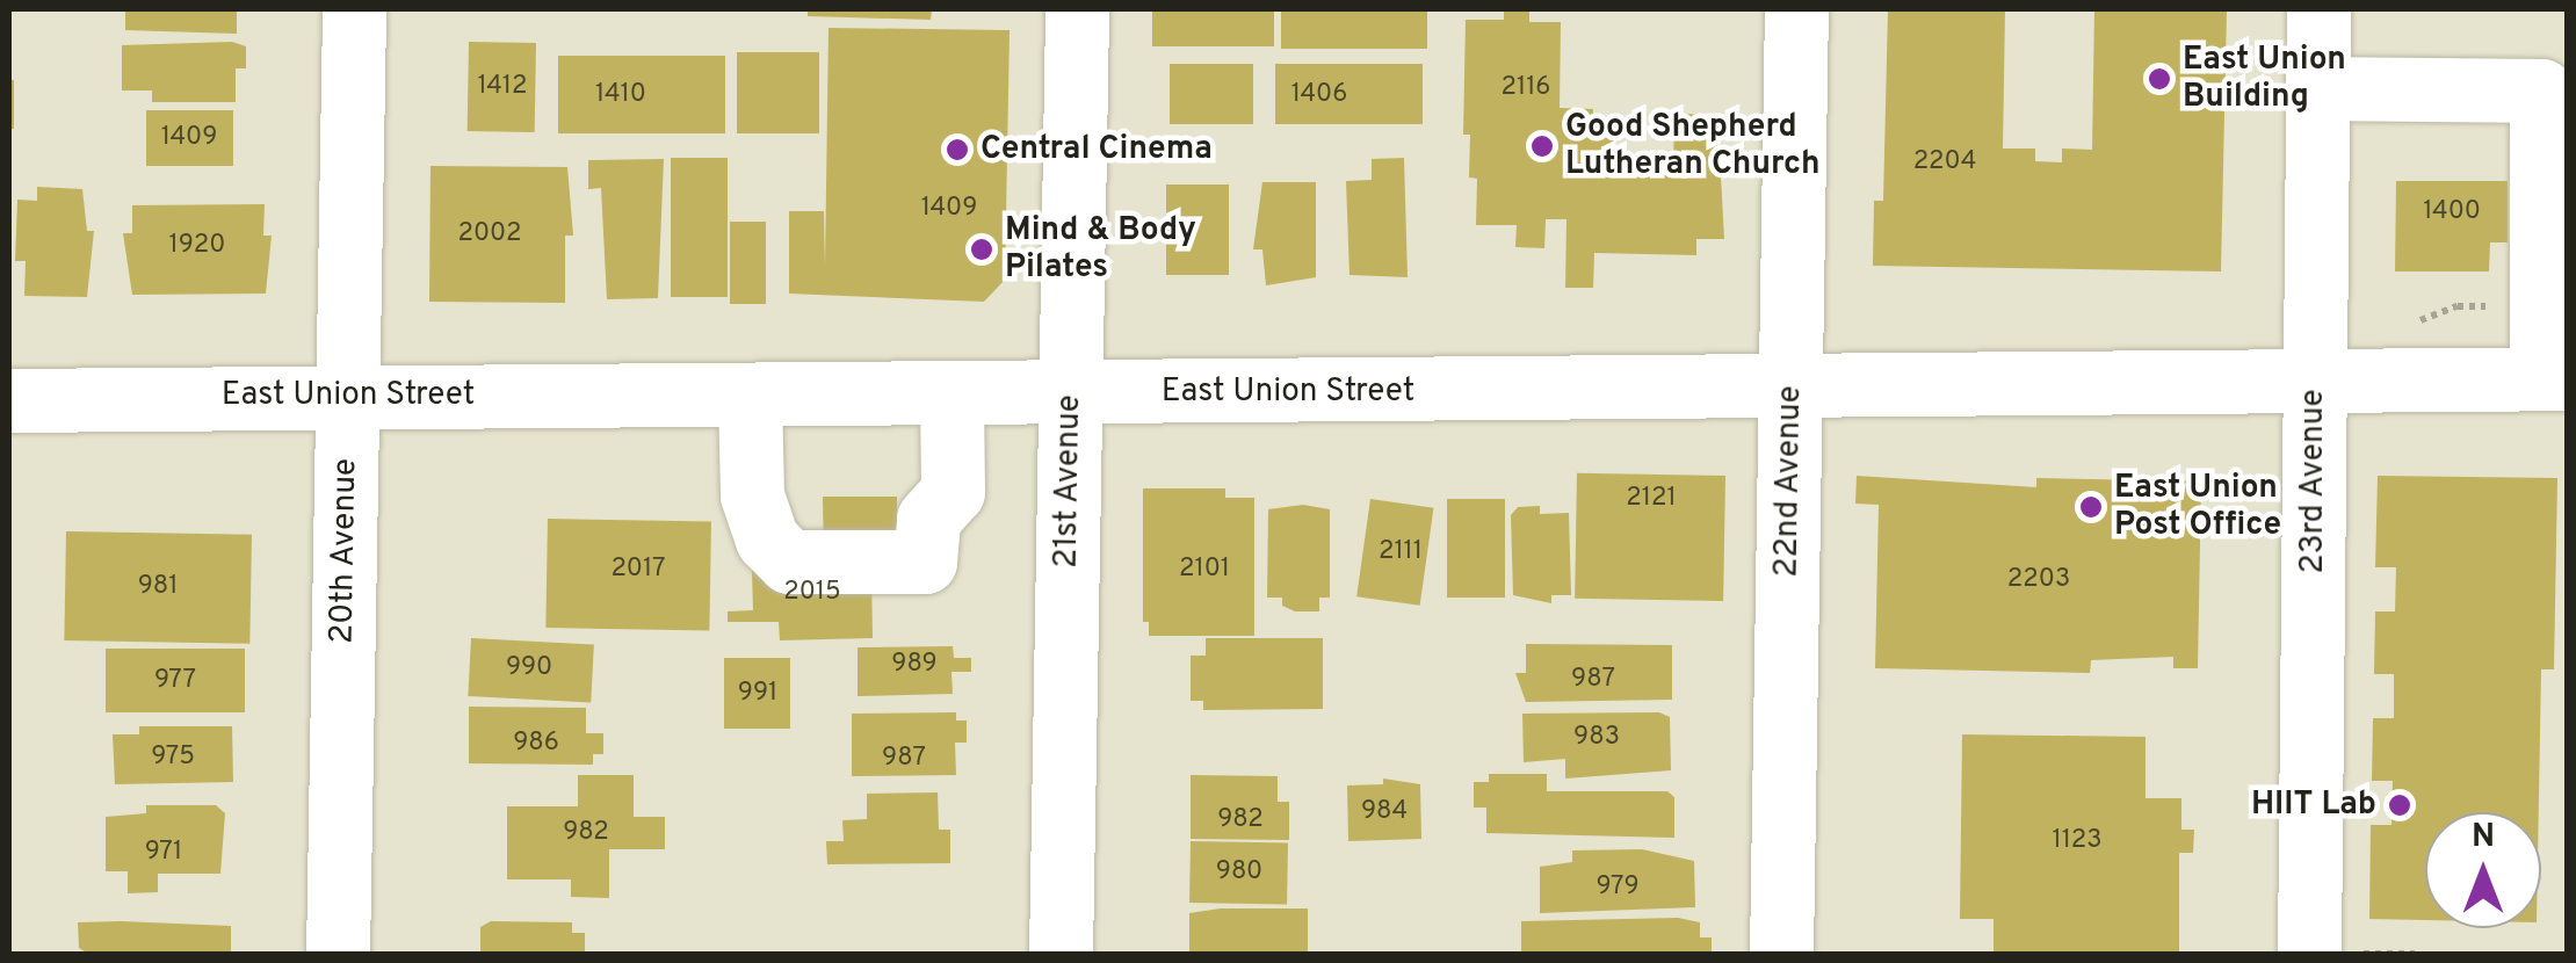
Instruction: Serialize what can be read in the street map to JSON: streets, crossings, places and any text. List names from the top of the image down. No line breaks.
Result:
{"streets":{"main road":["East Union Street","21st Avenue","22nd Avenue","23rd Avenue","20th Avenue"]},"crossings":[["East Union Street","21st Avenue"],["East Union Street","22nd Avenue"],["East Union Street","23rd Avenue"],["East Union Street","20th Avenue"]],"places":["East Union Building","Good Shepherd Lutheran Church","Central Cinema","Mind & Body Pilates","East Union Post Office","HIIT Lab"],"house_numbers":["1412","2116","1410","1406","1409","2204","1409","1400","2002","1920","2121","2111","2017","2101","2203","981","2015","989","990","987","977","991","983","986","975","987","984","982","982","1123","971","980","979"],"north":"top"}
